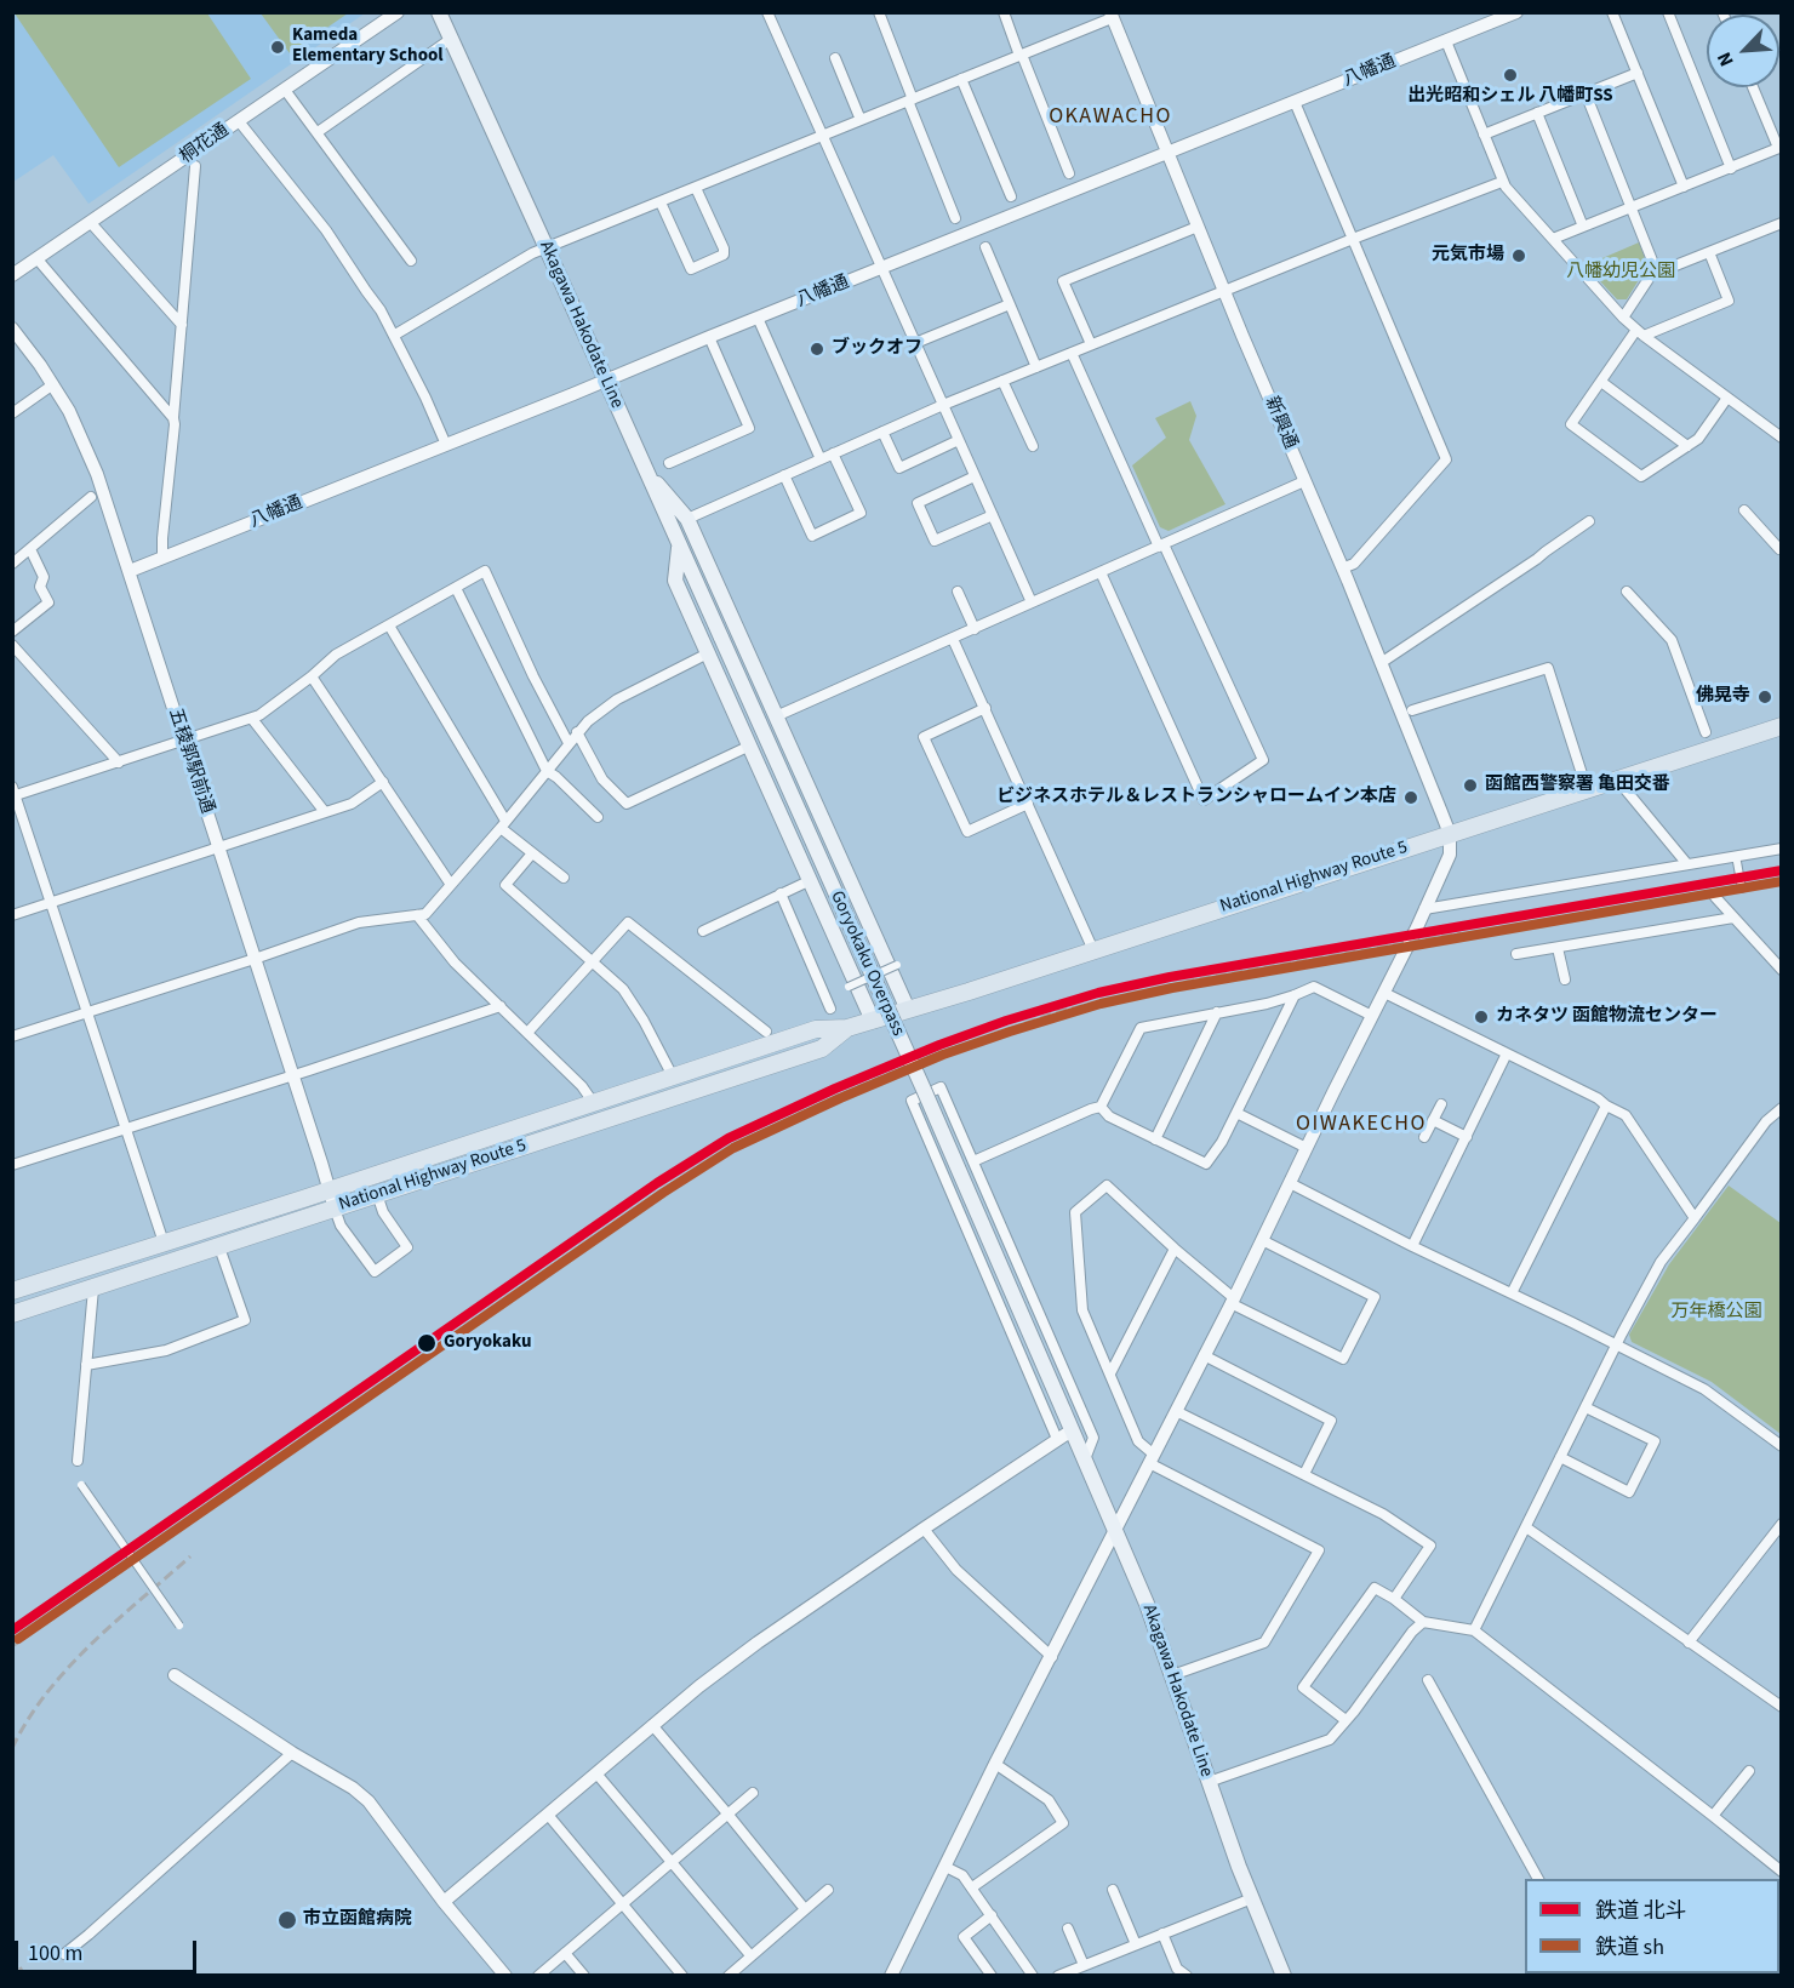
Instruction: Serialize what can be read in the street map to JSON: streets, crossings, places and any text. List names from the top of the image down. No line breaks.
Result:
{"streets":{"highway":["National Highway Route 5"],"main road":["Akagawa Hakodate Line","Goryokaku Overpass"],"street":["八幡通","桐花通","新興通","五稜郭駅前通"]},"crossings":[["八幡通","Akagawa Hakodate Line"],["八幡通","新興通"],["八幡通","五稜郭駅前通"],["Akagawa Hakodate Line","Goryokaku Overpass"],["新興通","National Highway Route 5"],["五稜郭駅前通","National Highway Route 5"]],"districts":["OKAWACHO","OIWAKECHO"],"parks":["八幡幼児公園","万年橋公園"],"places":["Kameda Elementary School","出光昭和シェル 八幡町SS","元気市場","ブックオフ","佛晃寺","函館西警察署 亀田交番","ビジネスホテル＆レストランシャロームイン本店","カネタツ 函館物流センター","Goryokaku","市立函館病院"],"lines":["rail line 北斗","rail line sh"],"legend":["鉄道 北斗","鉄道 sh"],"scale_bar":"100 m","north":"bottom left"}
